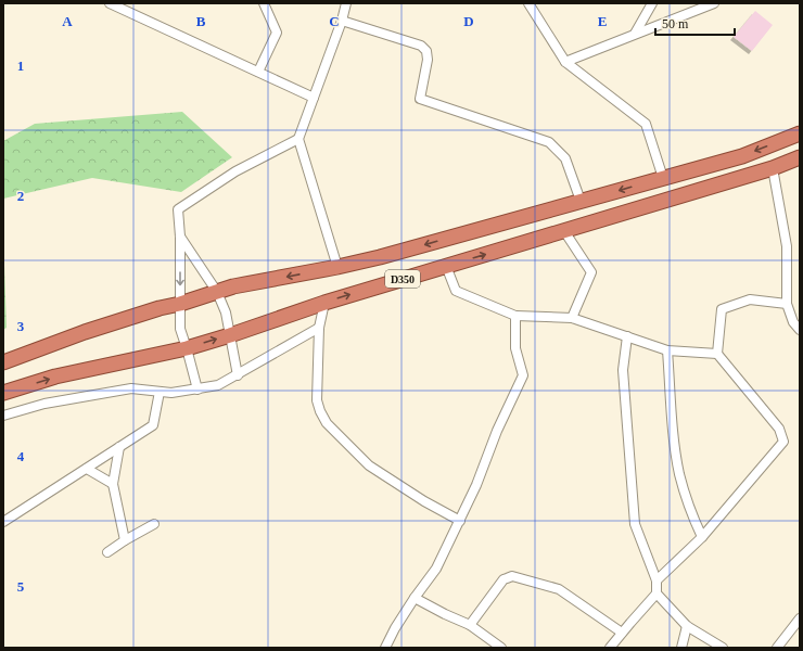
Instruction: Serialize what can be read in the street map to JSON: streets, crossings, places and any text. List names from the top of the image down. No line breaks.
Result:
{"streets":{"highway":["D350"]},"scale_bar":"50 m","grid":{"columns":["A","B","C","D","E"],"rows":["1","2","3","4","5"]}}
